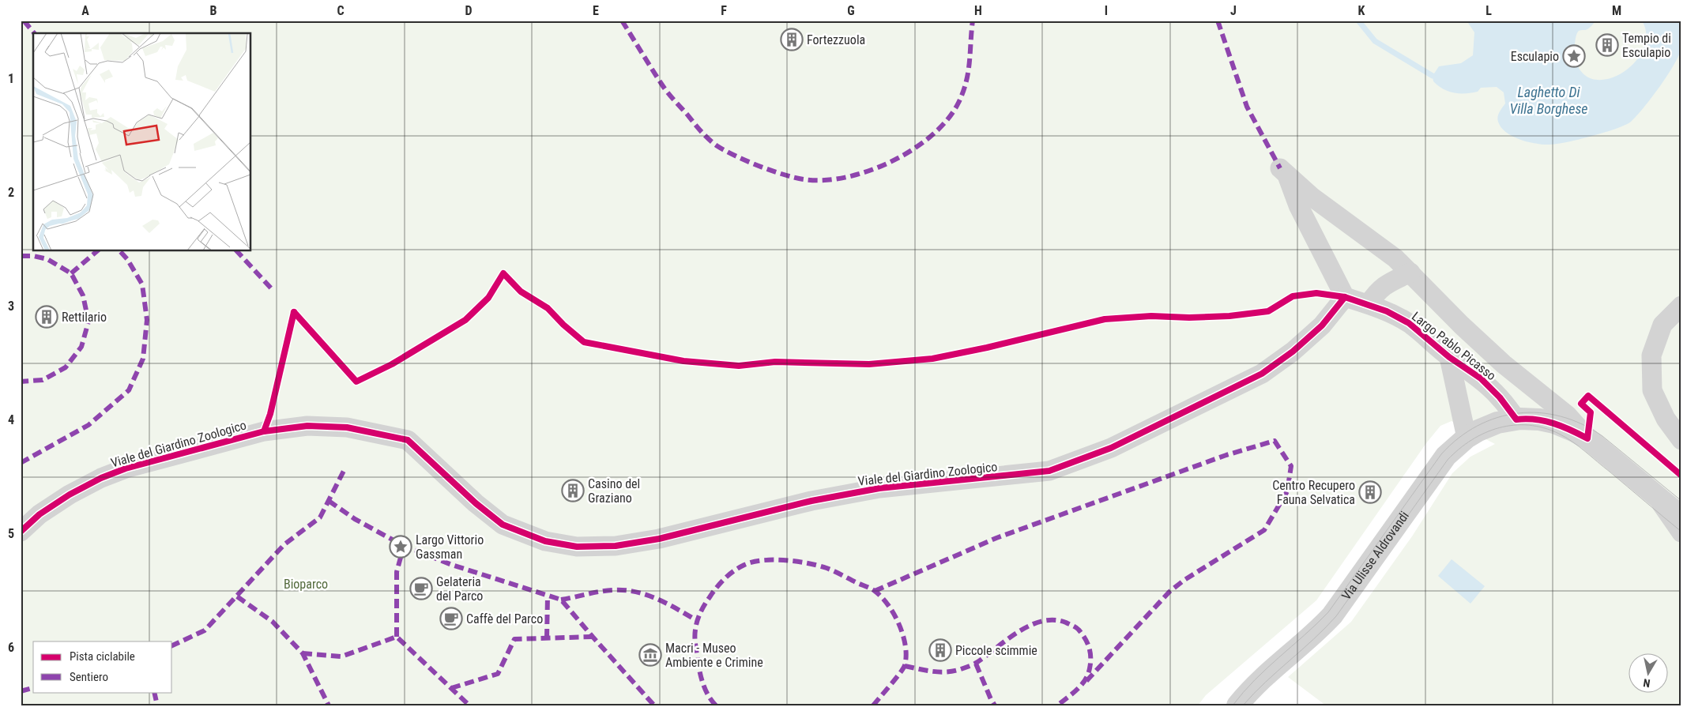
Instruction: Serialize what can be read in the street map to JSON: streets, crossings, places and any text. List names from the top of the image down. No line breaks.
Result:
{"streets":{"street":["Largo Pablo Picasso","Viale del Giardino Zoologico","Via Ulisse Aldrovandi"]},"crossings":[["Largo Pablo Picasso","Viale del Giardino Zoologico"],["Largo Pablo Picasso","Via Ulisse Aldrovandi"]],"water":["Laghetto Di Villa Borghese"],"parks":["Bioparco"],"places":{"building":["Fortezzuola","Tempio di Esculapio","Rettilario","Casino del Graziano","Centro Recupero Fauna Selvatica","Piccole scimmie"],"place":["Esculapio","Largo Vittorio Gassman"],"cafe":["Gelateria del Parco","Caffè del Parco"],"museum":["Macri - Museo Ambiente e Crimine"]},"legend":["Pista ciclabile","Sentiero"],"north":"bottom","grid":{"columns":["A","B","C","D","E","F","G","H","I","J","K","L","M"],"rows":["1","2","3","4","5","6"]}}
